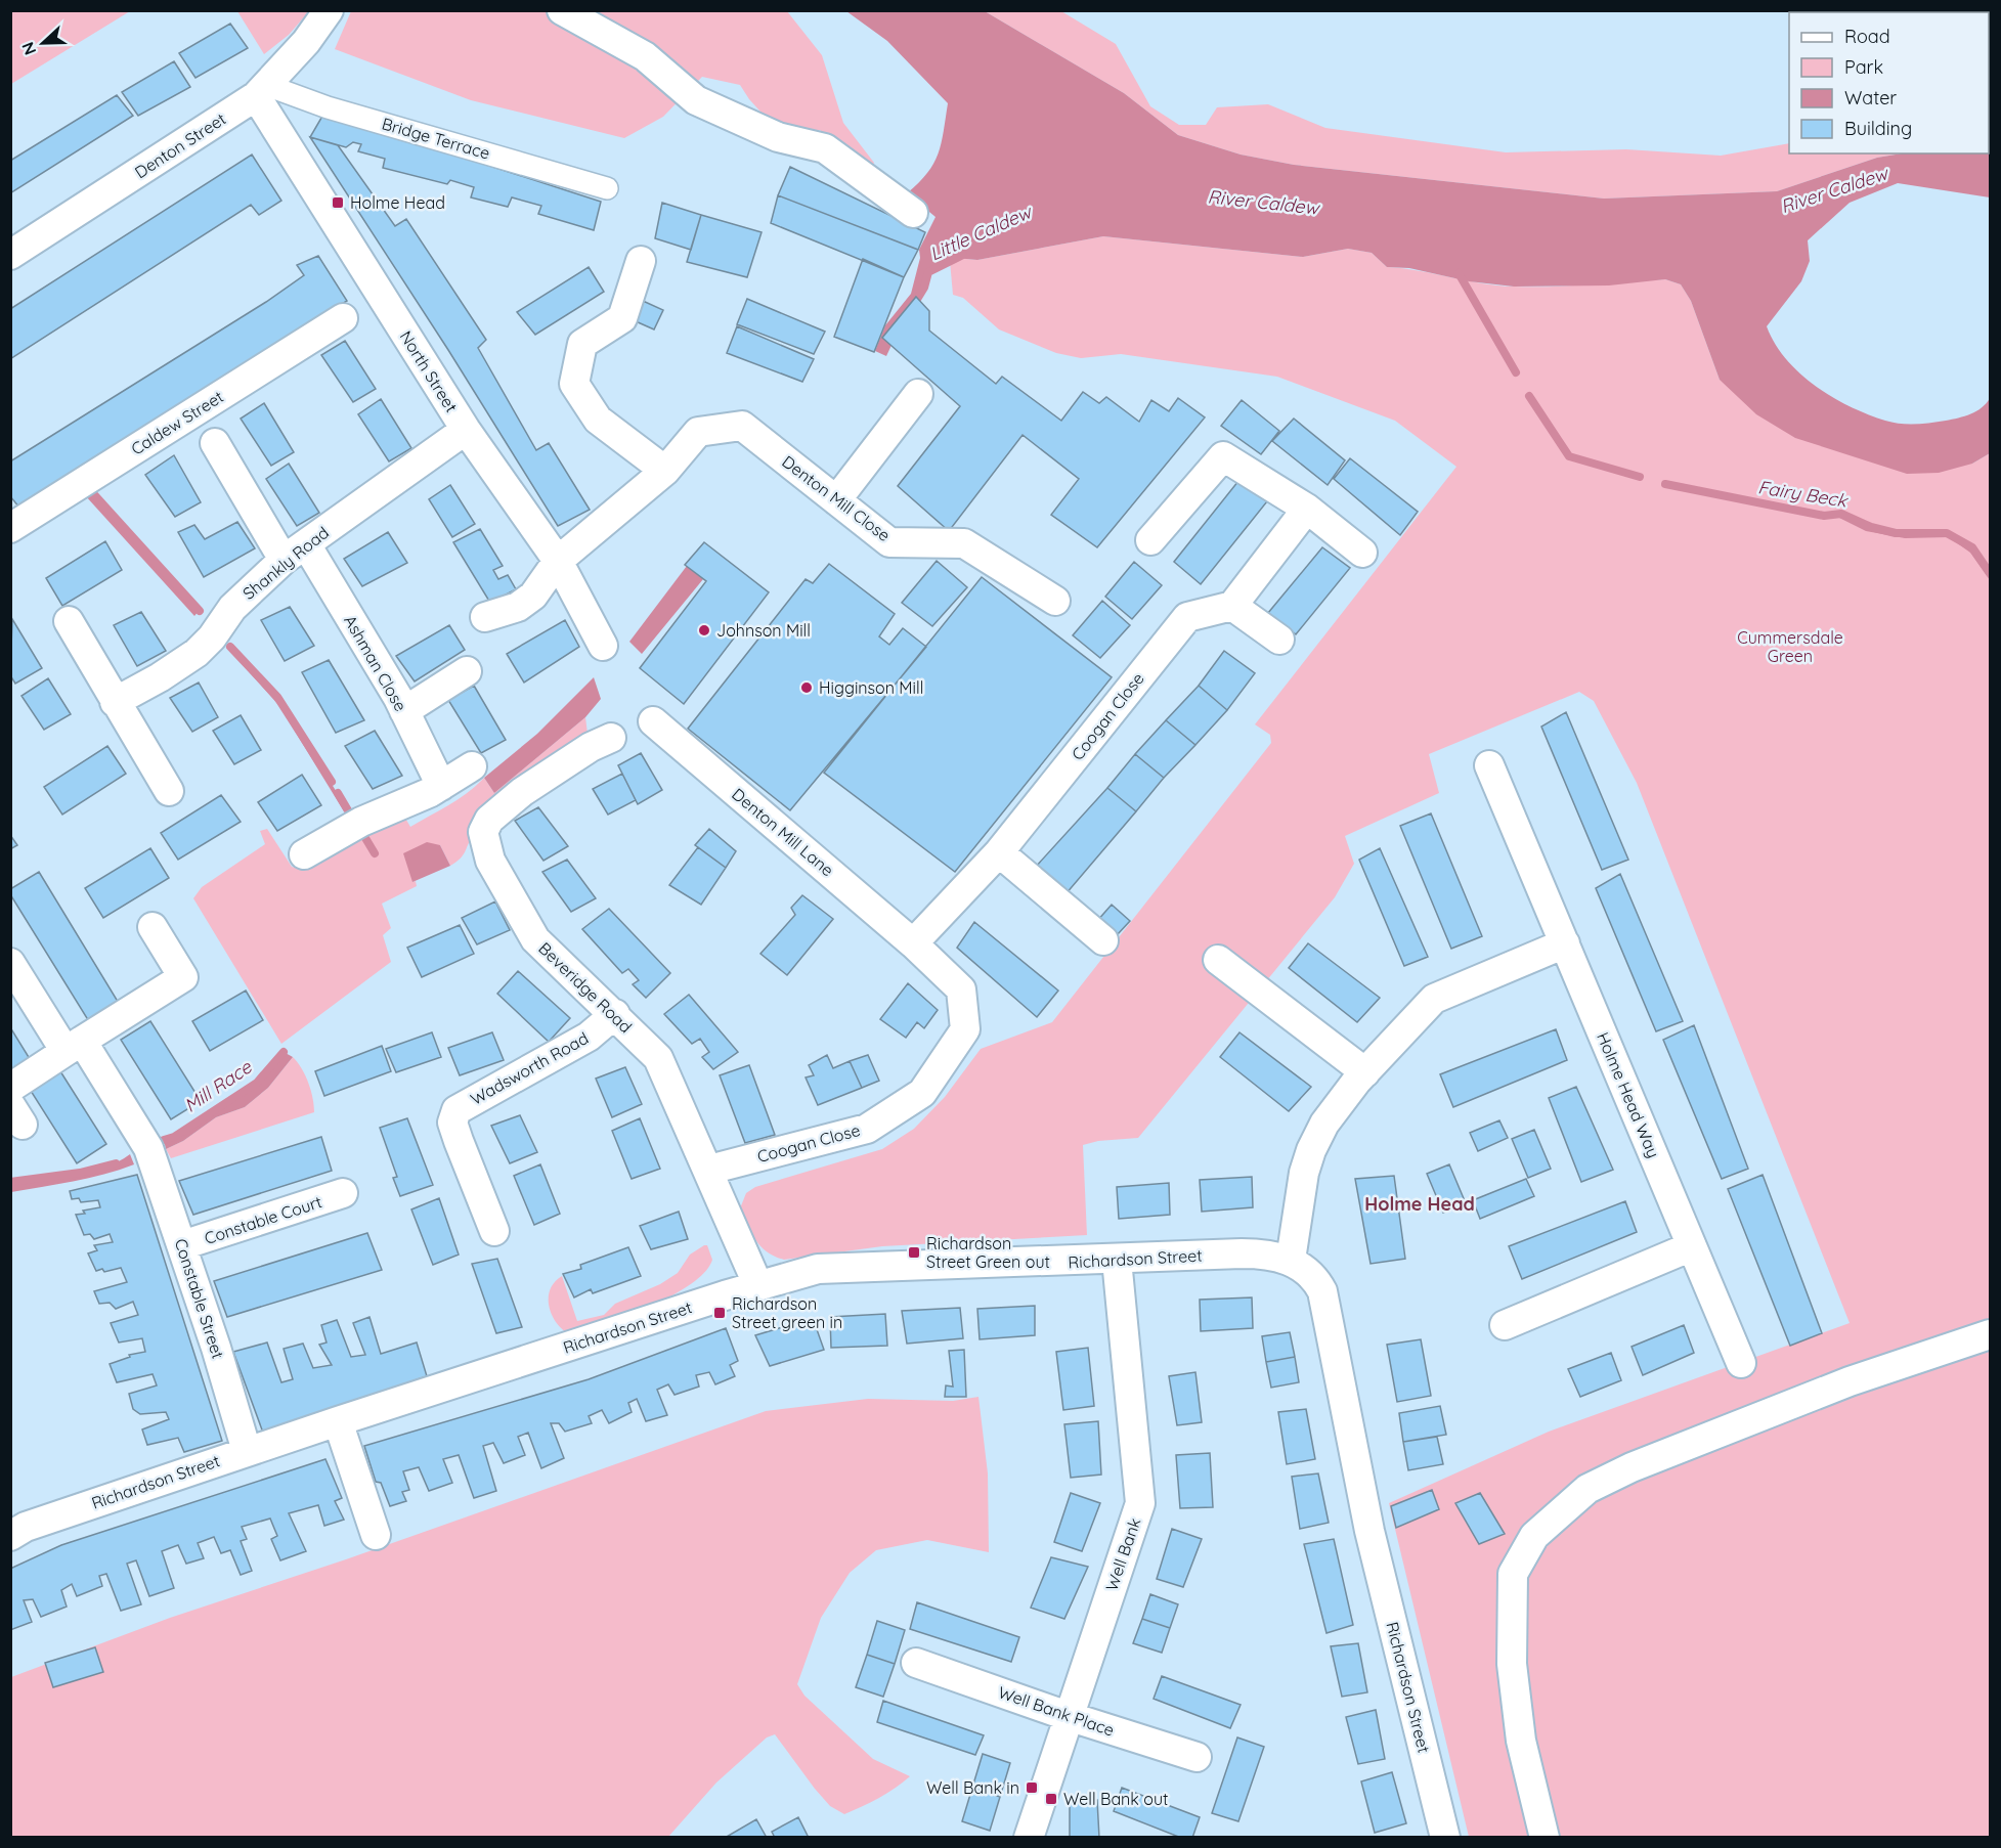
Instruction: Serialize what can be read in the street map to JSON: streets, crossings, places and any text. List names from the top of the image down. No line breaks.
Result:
{"streets":{"street":["Bridge Terrace","Denton Street","North Street","Caldew Street","Denton Mill Close","Shankly Road","Ashman Close","Coogan Close","Denton Mill Lane","Beveridge Road","Wadsworth Road","Holme Head Way","Constable Court","Richardson Street","Constable Street","Well Bank","Well Bank Place"]},"crossings":[["Bridge Terrace","Denton Street"],["Bridge Terrace","North Street"],["Denton Street","North Street"],["North Street","Denton Mill Close"],["North Street","Shankly Road"],["Shankly Road","Ashman Close"],["Coogan Close","Denton Mill Lane"],["Coogan Close","Beveridge Road"],["Beveridge Road","Wadsworth Road"],["Beveridge Road","Richardson Street"],["Constable Court","Constable Street"],["Richardson Street","Constable Street"],["Richardson Street","Well Bank"],["Well Bank","Well Bank Place"]],"districts":["Holme Head"],"water":["River Caldew","Little Caldew","Fairy Beck","Mill Race"],"parks":["Cummersdale Green"],"places":{"transit":["Holme Head","Richardson Street Green out","Richardson Street green in","Well Bank in","Well Bank out"],"other":["Johnson Mill","Higginson Mill"]},"legend":["Road","Park","Water","Building"],"north":"left"}
